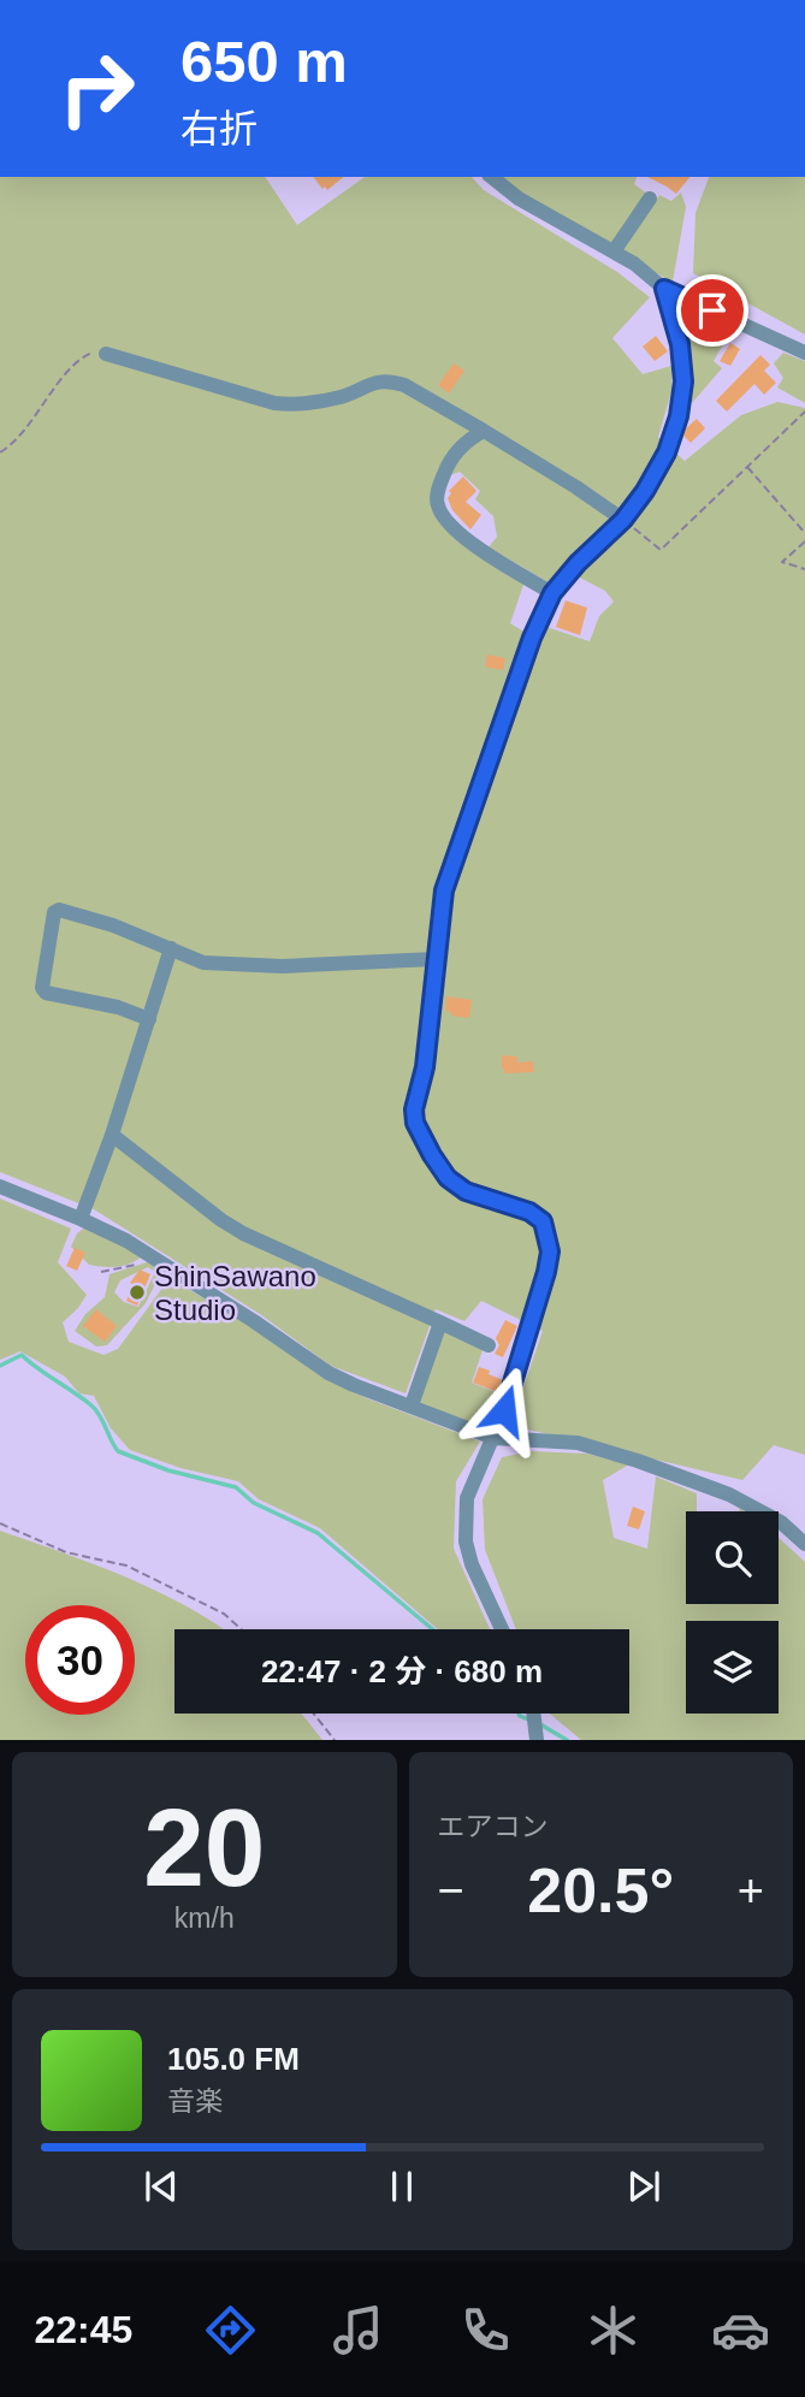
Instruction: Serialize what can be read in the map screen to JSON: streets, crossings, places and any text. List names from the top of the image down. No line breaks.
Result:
{"places":["ShinSawano Studio"],"page":{"turn":["650 m","右折"],"limit":"30","trip":"22:47 · 2 分 · 680 m","tile":[["20","km/h"],"エアコン"],"heat":["−","20.5°","+"],"song":["105.0 FM","音楽"],"tabs":"22:45"}}
